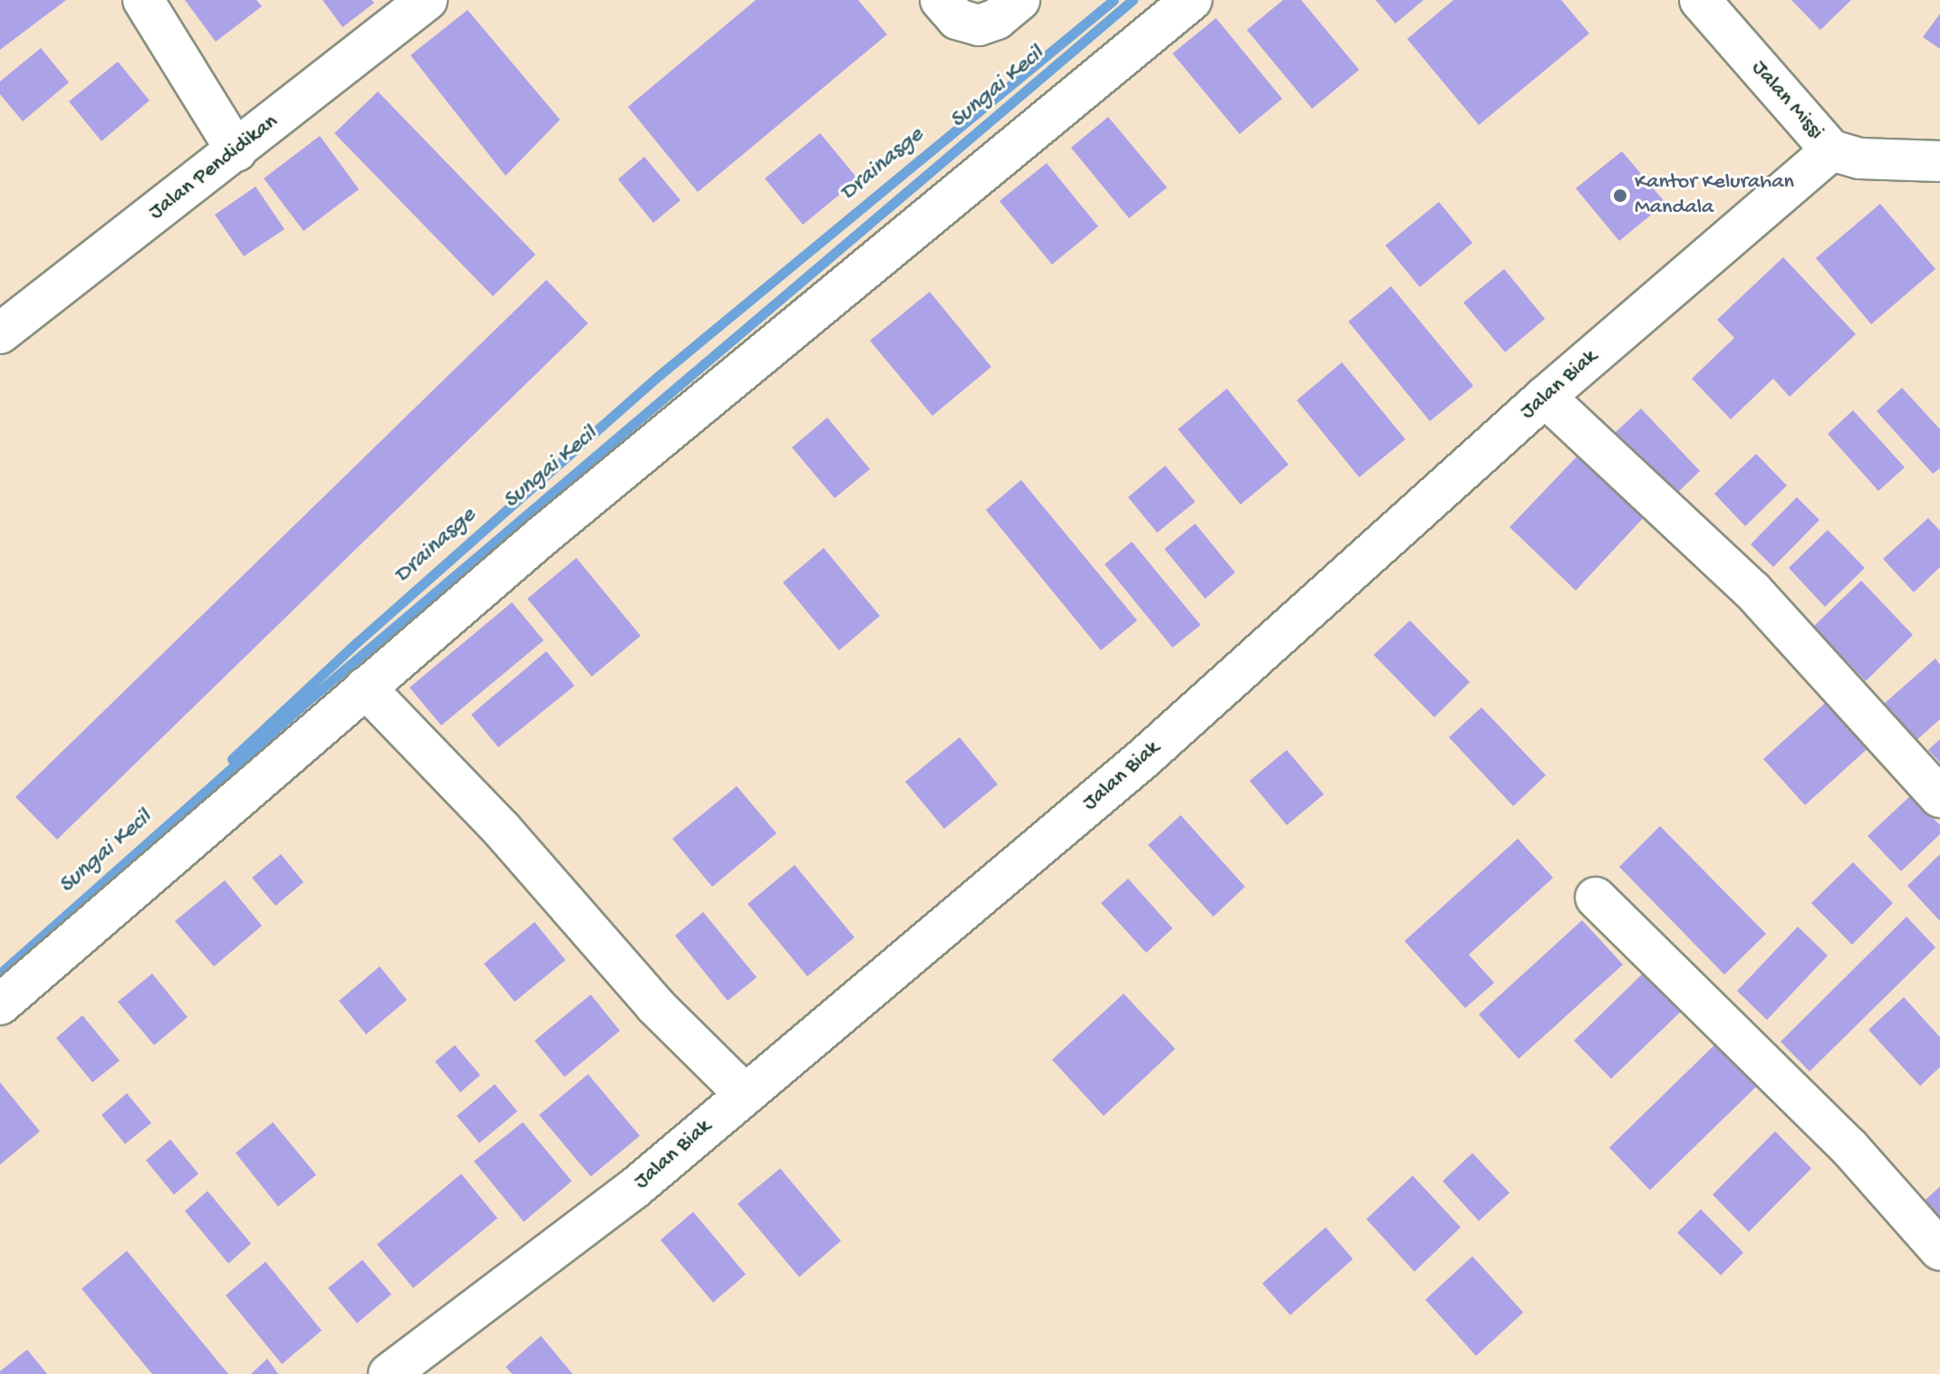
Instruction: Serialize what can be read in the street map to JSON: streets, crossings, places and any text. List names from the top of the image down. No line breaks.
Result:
{"streets":{"street":["Jalan Missi","Jalan Pendidikan","Jalan Biak"]},"crossings":[["Jalan Missi","Jalan Biak"]],"water":["Sungai Kecil","Drainasge"],"places":["Kantor Kelurahan Mandala"]}
